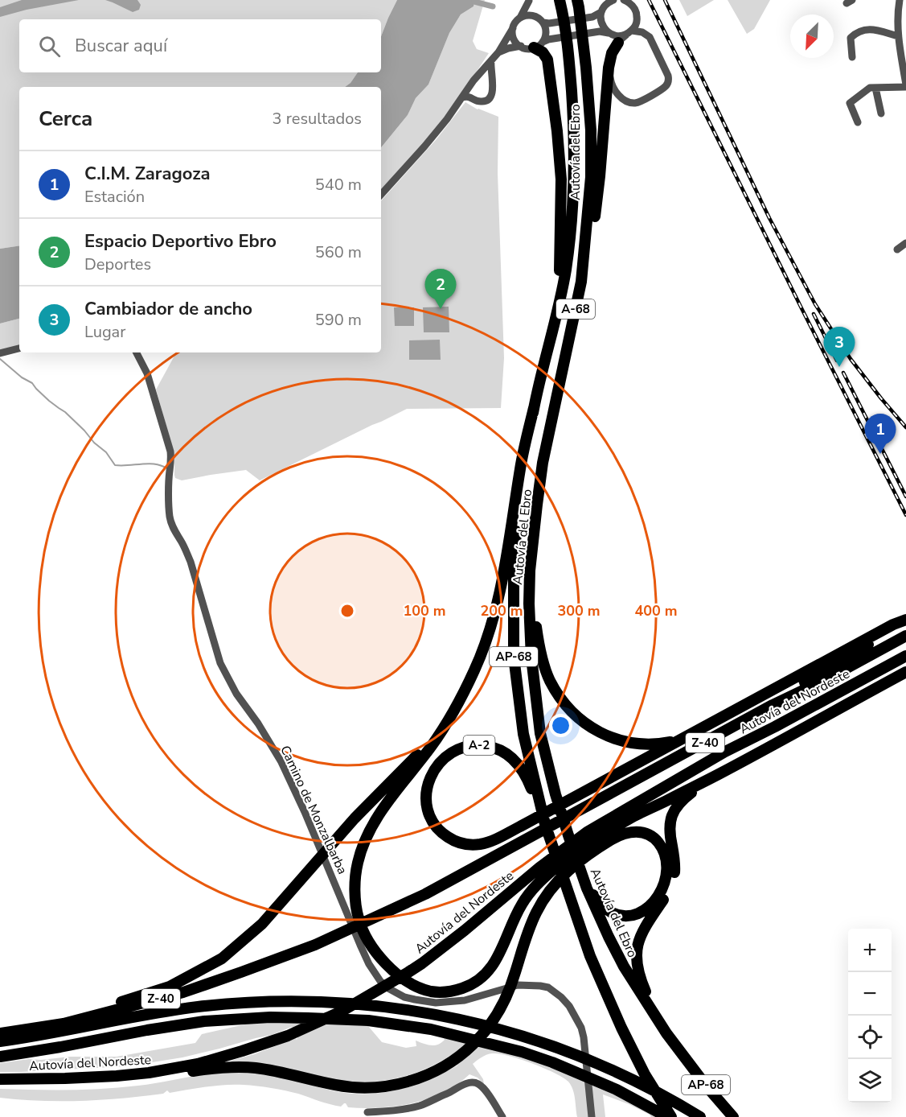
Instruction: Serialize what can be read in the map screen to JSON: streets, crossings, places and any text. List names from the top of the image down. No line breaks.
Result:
{"streets":{"highway":["Autovía del Ebro","A-68","AP-68","Autovía del Nordeste","Z-40","A-2"],"street":["Camino de Monzalbarba"]},"crossings":[["Autovía del Ebro","A-2"]],"north":"bottom left","page":{"search":"Buscar aquí","heading":["Cerca","3 resultados"],"list":[{"mark":"1","name":"C.I.M. Zaragoza","note":"Estación","value":"540 m"},{"mark":"2","name":"Espacio Deportivo Ebro","note":"Deportes","value":"560 m"},{"mark":"3","name":"Cambiador de ancho","note":"Lugar","value":"590 m"}],"pins":["2","3","1"],"map_buttons":["+","−"]},"rings":["100 m","200 m","300 m","400 m"]}
